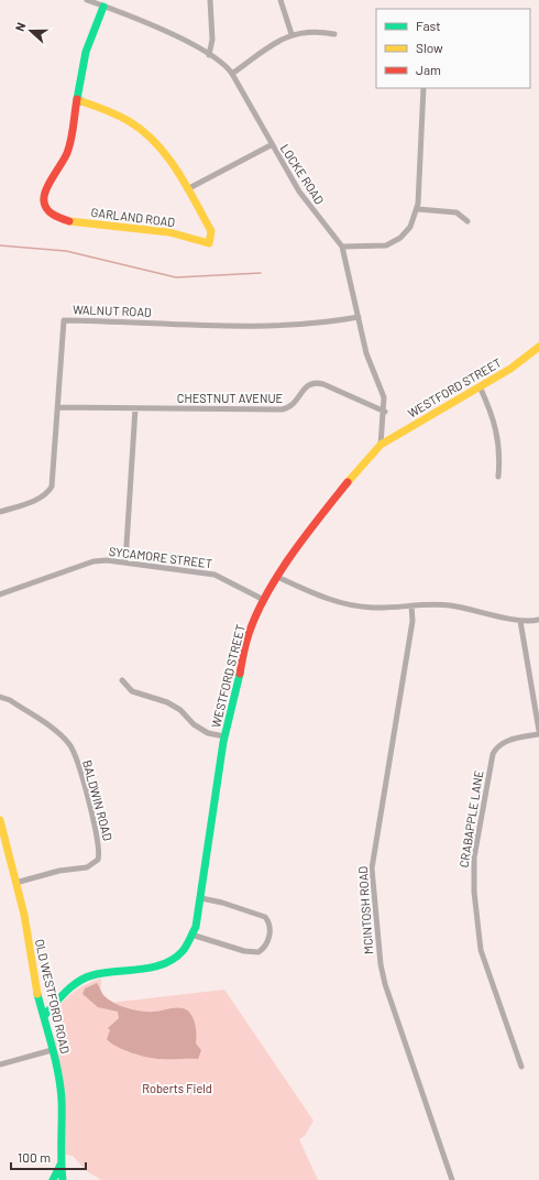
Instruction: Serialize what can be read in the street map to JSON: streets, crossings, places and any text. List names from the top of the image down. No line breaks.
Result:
{"streets":{"main road":["GARLAND ROAD","WESTFORD STREET","OLD WESTFORD ROAD"],"street":["LOCKE ROAD","WALNUT ROAD","CHESTNUT AVENUE","SYCAMORE STREET","BALDWIN ROAD","CRABAPPLE LANE","MCINTOSH ROAD"]},"crossings":[["LOCKE ROAD","GARLAND ROAD"],["LOCKE ROAD","WALNUT ROAD"],["LOCKE ROAD","WESTFORD STREET"],["LOCKE ROAD","CHESTNUT AVENUE"],["WALNUT ROAD","CHESTNUT AVENUE"],["WESTFORD STREET","SYCAMORE STREET"],["WESTFORD STREET","OLD WESTFORD ROAD"],["BALDWIN ROAD","OLD WESTFORD ROAD"]],"parks":["Roberts Field"],"legend":["Fast","Slow","Jam"],"scale_bar":"100 m","north":"left"}
